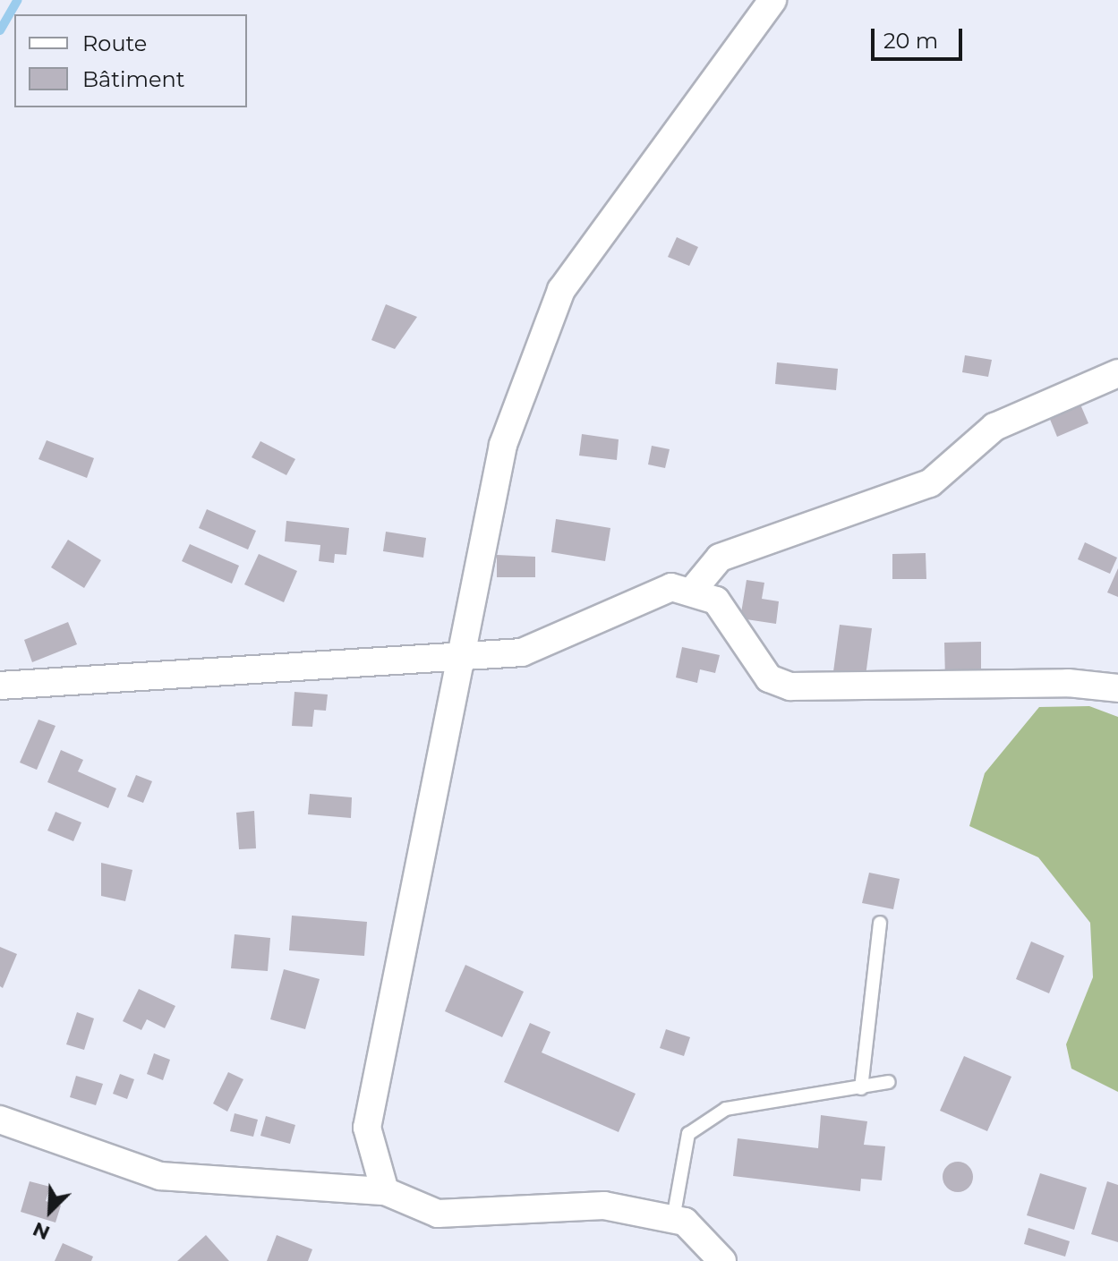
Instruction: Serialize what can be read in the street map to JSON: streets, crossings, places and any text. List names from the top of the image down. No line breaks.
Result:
{"legend":["Route","Bâtiment"],"scale_bar":"20 m","north":"bottom left"}
